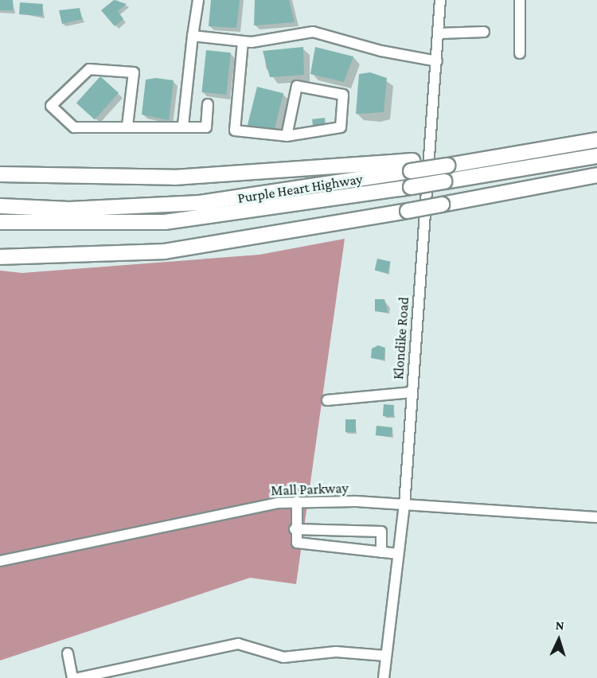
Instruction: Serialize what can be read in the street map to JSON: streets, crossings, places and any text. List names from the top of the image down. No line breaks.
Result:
{"streets":{"highway":["Purple Heart Highway"],"street":["Klondike Road","Mall Parkway"]},"crossings":[["Klondike Road","Mall Parkway"]],"north":"top"}
